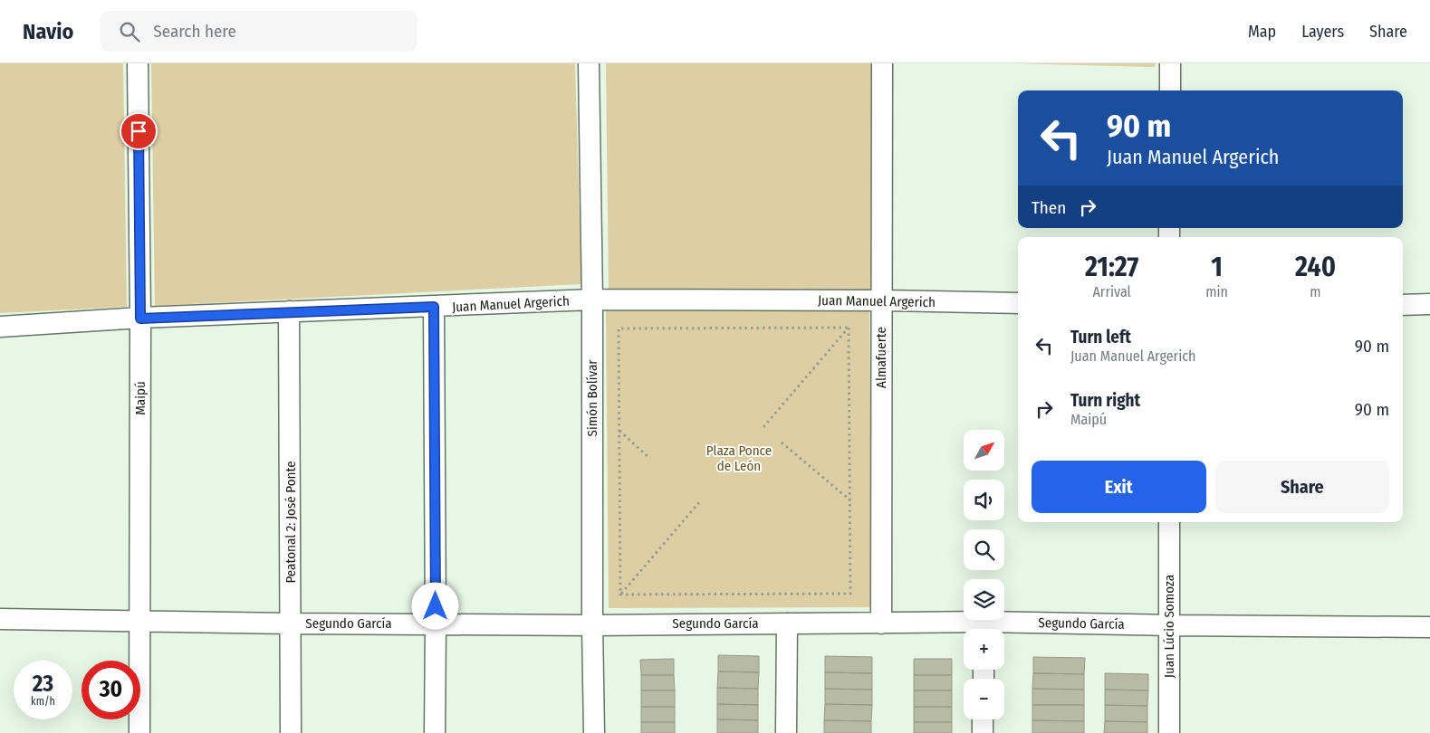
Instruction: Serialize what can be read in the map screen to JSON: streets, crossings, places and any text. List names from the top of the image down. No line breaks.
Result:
{"streets":{"street":["Juan Manuel Argerich","Almafuerte","Maipú","Simón Bolívar","Peatonal 2: José Ponte","Segundo García","Juan Lúcio Somoza"]},"crossings":[["Juan Manuel Argerich","Almafuerte"],["Juan Manuel Argerich","Maipú"],["Juan Manuel Argerich","Simón Bolívar"],["Juan Manuel Argerich","Peatonal 2: José Ponte"],["Almafuerte","Segundo García"],["Maipú","Segundo García"],["Simón Bolívar","Segundo García"],["Peatonal 2: José Ponte","Segundo García"],["Segundo García","Juan Lúcio Somoza"]],"parks":["Plaza Ponce de León"],"north":"top right","page":{"header":"Navio","search":"Search here","nav":["Map","Layers","Share"],"turn":["90 m","Juan Manuel Argerich"],"then":"Then","eta":["21:27","Arrival","1","min","240","m"],"list":[{"name":"Turn left","note":"Juan Manuel Argerich","value":"90 m"},{"name":"Turn right","note":"Maipú","value":"90 m"}],"map_buttons":["+","−"],"buttons":["Exit","Share"],"speed":"23 km/h","limit":"30"}}
